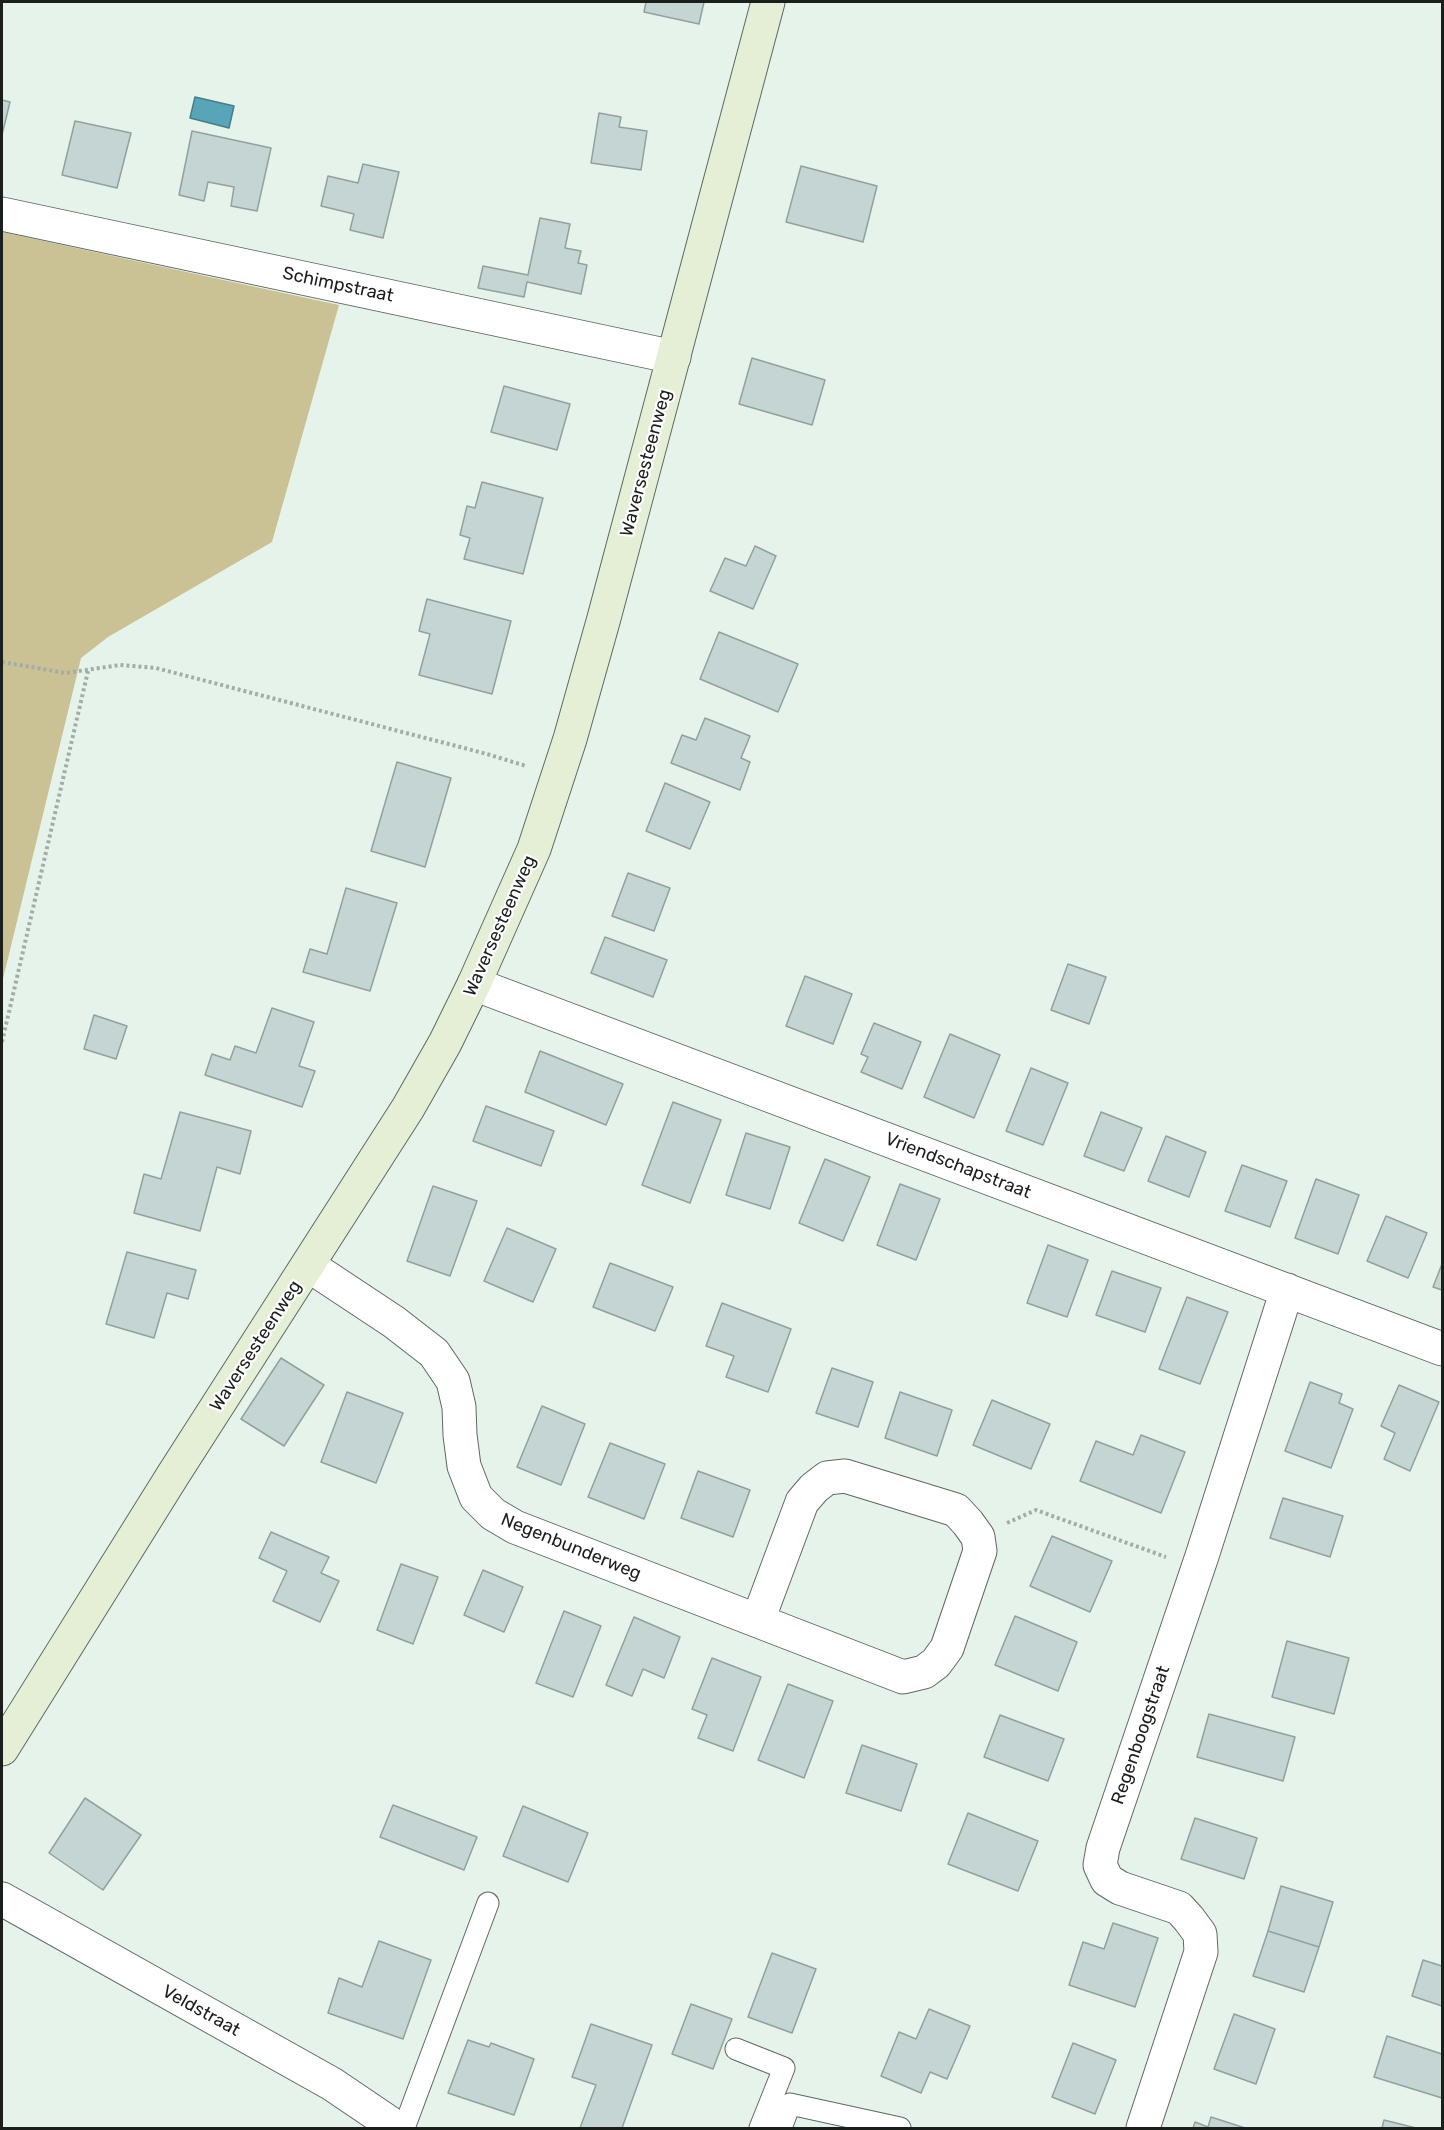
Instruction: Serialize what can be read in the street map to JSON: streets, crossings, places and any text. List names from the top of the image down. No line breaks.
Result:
{"streets":{"street":["Schimpstraat","Waversesteenweg","Vriendschapstraat","Negenbunderweg","Regenboogstraat","Veldstraat"]},"crossings":[["Schimpstraat","Waversesteenweg"],["Waversesteenweg","Vriendschapstraat"],["Waversesteenweg","Negenbunderweg"],["Vriendschapstraat","Regenboogstraat"]]}
